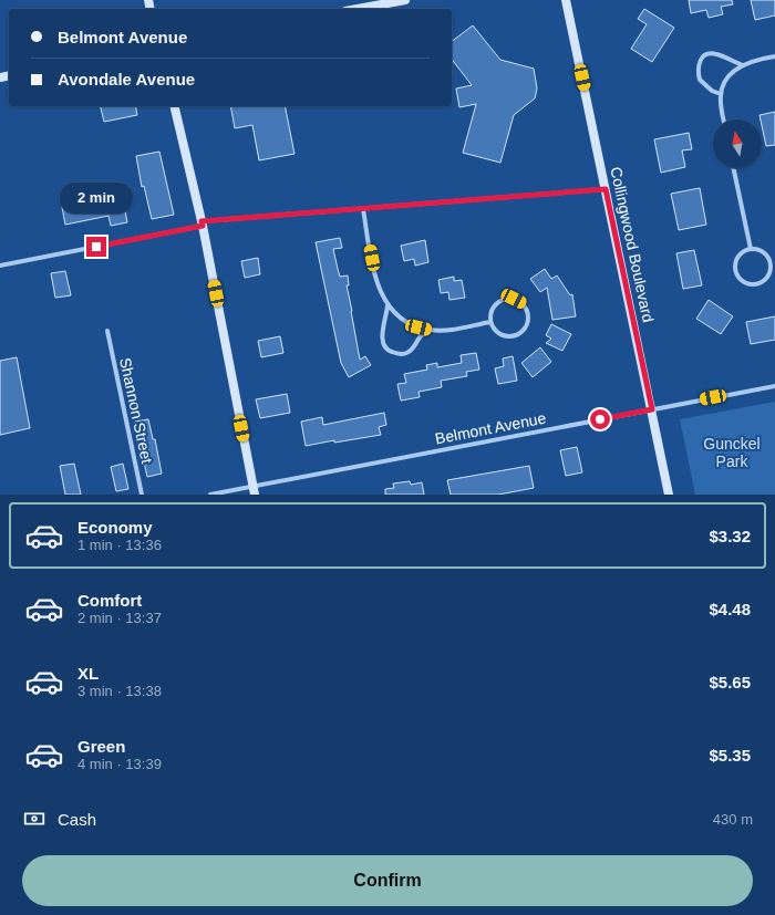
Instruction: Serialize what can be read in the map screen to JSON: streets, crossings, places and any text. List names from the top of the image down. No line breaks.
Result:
{"streets":{"main road":["Collingwood Boulevard"],"street":["Shannon Street","Belmont Avenue"]},"crossings":[["Collingwood Boulevard","Belmont Avenue"]],"parks":["Gunckel Park"],"north":"top","page":{"banner":["Belmont Avenue","Avondale Avenue"],"bubble":"2 min","list":[{"name":"Economy","note":"1 min · 13:36","value":"$3.32"},{"name":"Comfort","note":"2 min · 13:37","value":"$4.48"},{"name":"XL","note":"3 min · 13:38","value":"$5.65"},{"name":"Green","note":"4 min · 13:39","value":"$5.35"}],"pay":["Cash","430 m"],"buttons":"Confirm"}}
